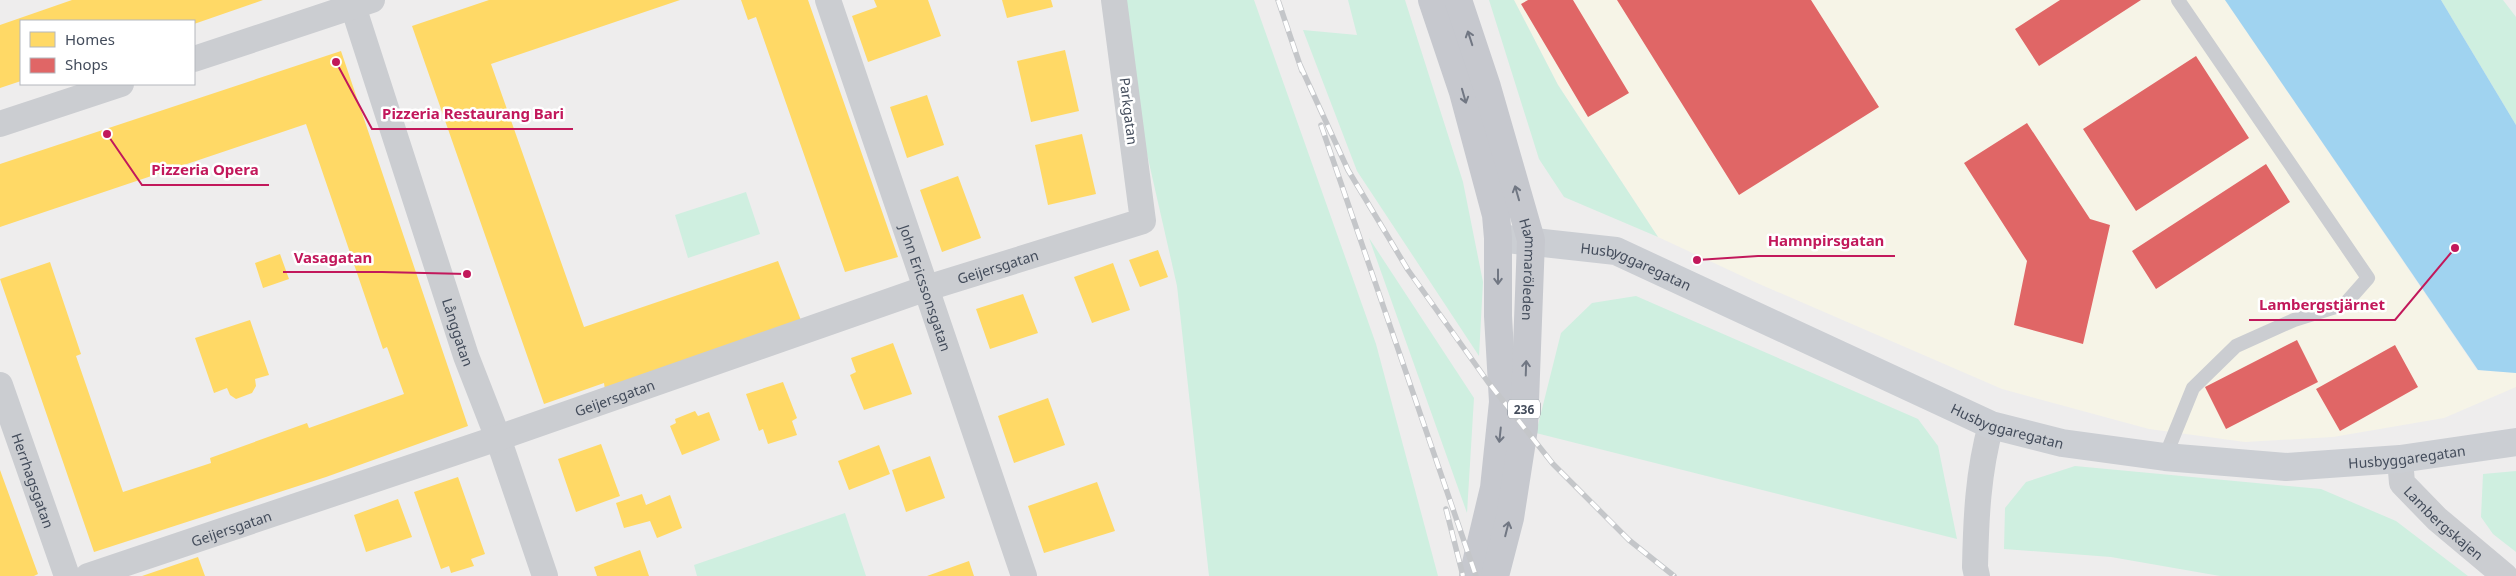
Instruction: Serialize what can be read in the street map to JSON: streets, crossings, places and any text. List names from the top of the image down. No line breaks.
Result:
{"streets":{"main road":["Hammaröleden","236"],"street":["Parkgatan","Geijersgatan","Husbyggaregatan","John Ericssonsgatan","Långgatan","Herrhagsgatan","Lambergskajen"]},"crossings":[["Parkgatan","Geijersgatan"],["Geijersgatan","John Ericssonsgatan"],["Geijersgatan","Långgatan"],["Husbyggaregatan","Hammaröleden"],["Husbyggaregatan","Lambergskajen"]],"places":["Pizzeria Restaurang Bari","Pizzeria Opera","Lambergstjärnet","Hamnpirsgatan","Vasagatan"],"legend":["Homes","Shops"]}
